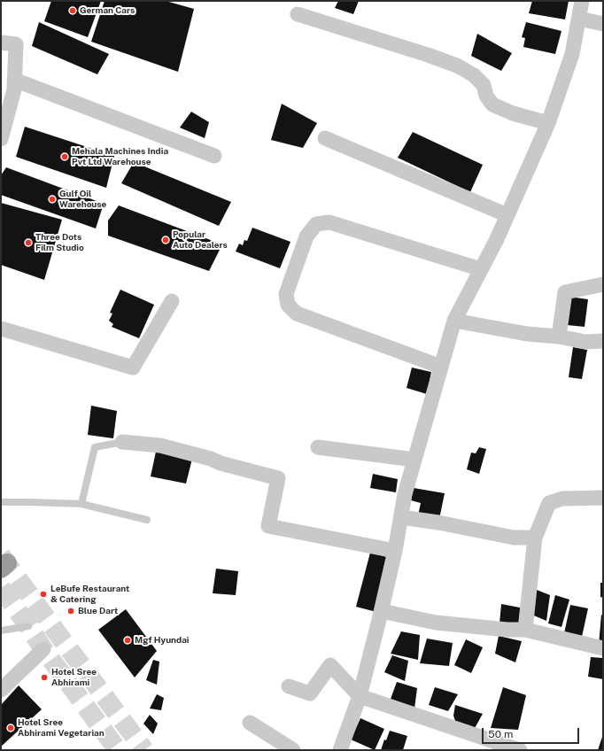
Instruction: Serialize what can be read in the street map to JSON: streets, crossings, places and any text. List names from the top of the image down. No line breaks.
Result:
{"places":["German Cars","Mehala Machines India Pvt Ltd Warehouse","Gulf Oil Warehouse","Popular Auto Dealers","Three Dots Film Studio","LeBufe Restaurant & Catering","Blue Dart","Mgf Hyundai","Hotel Sree Abhirami","Hotel Sree Abhirami Vegetarian"],"scale_bar":"50 m"}
